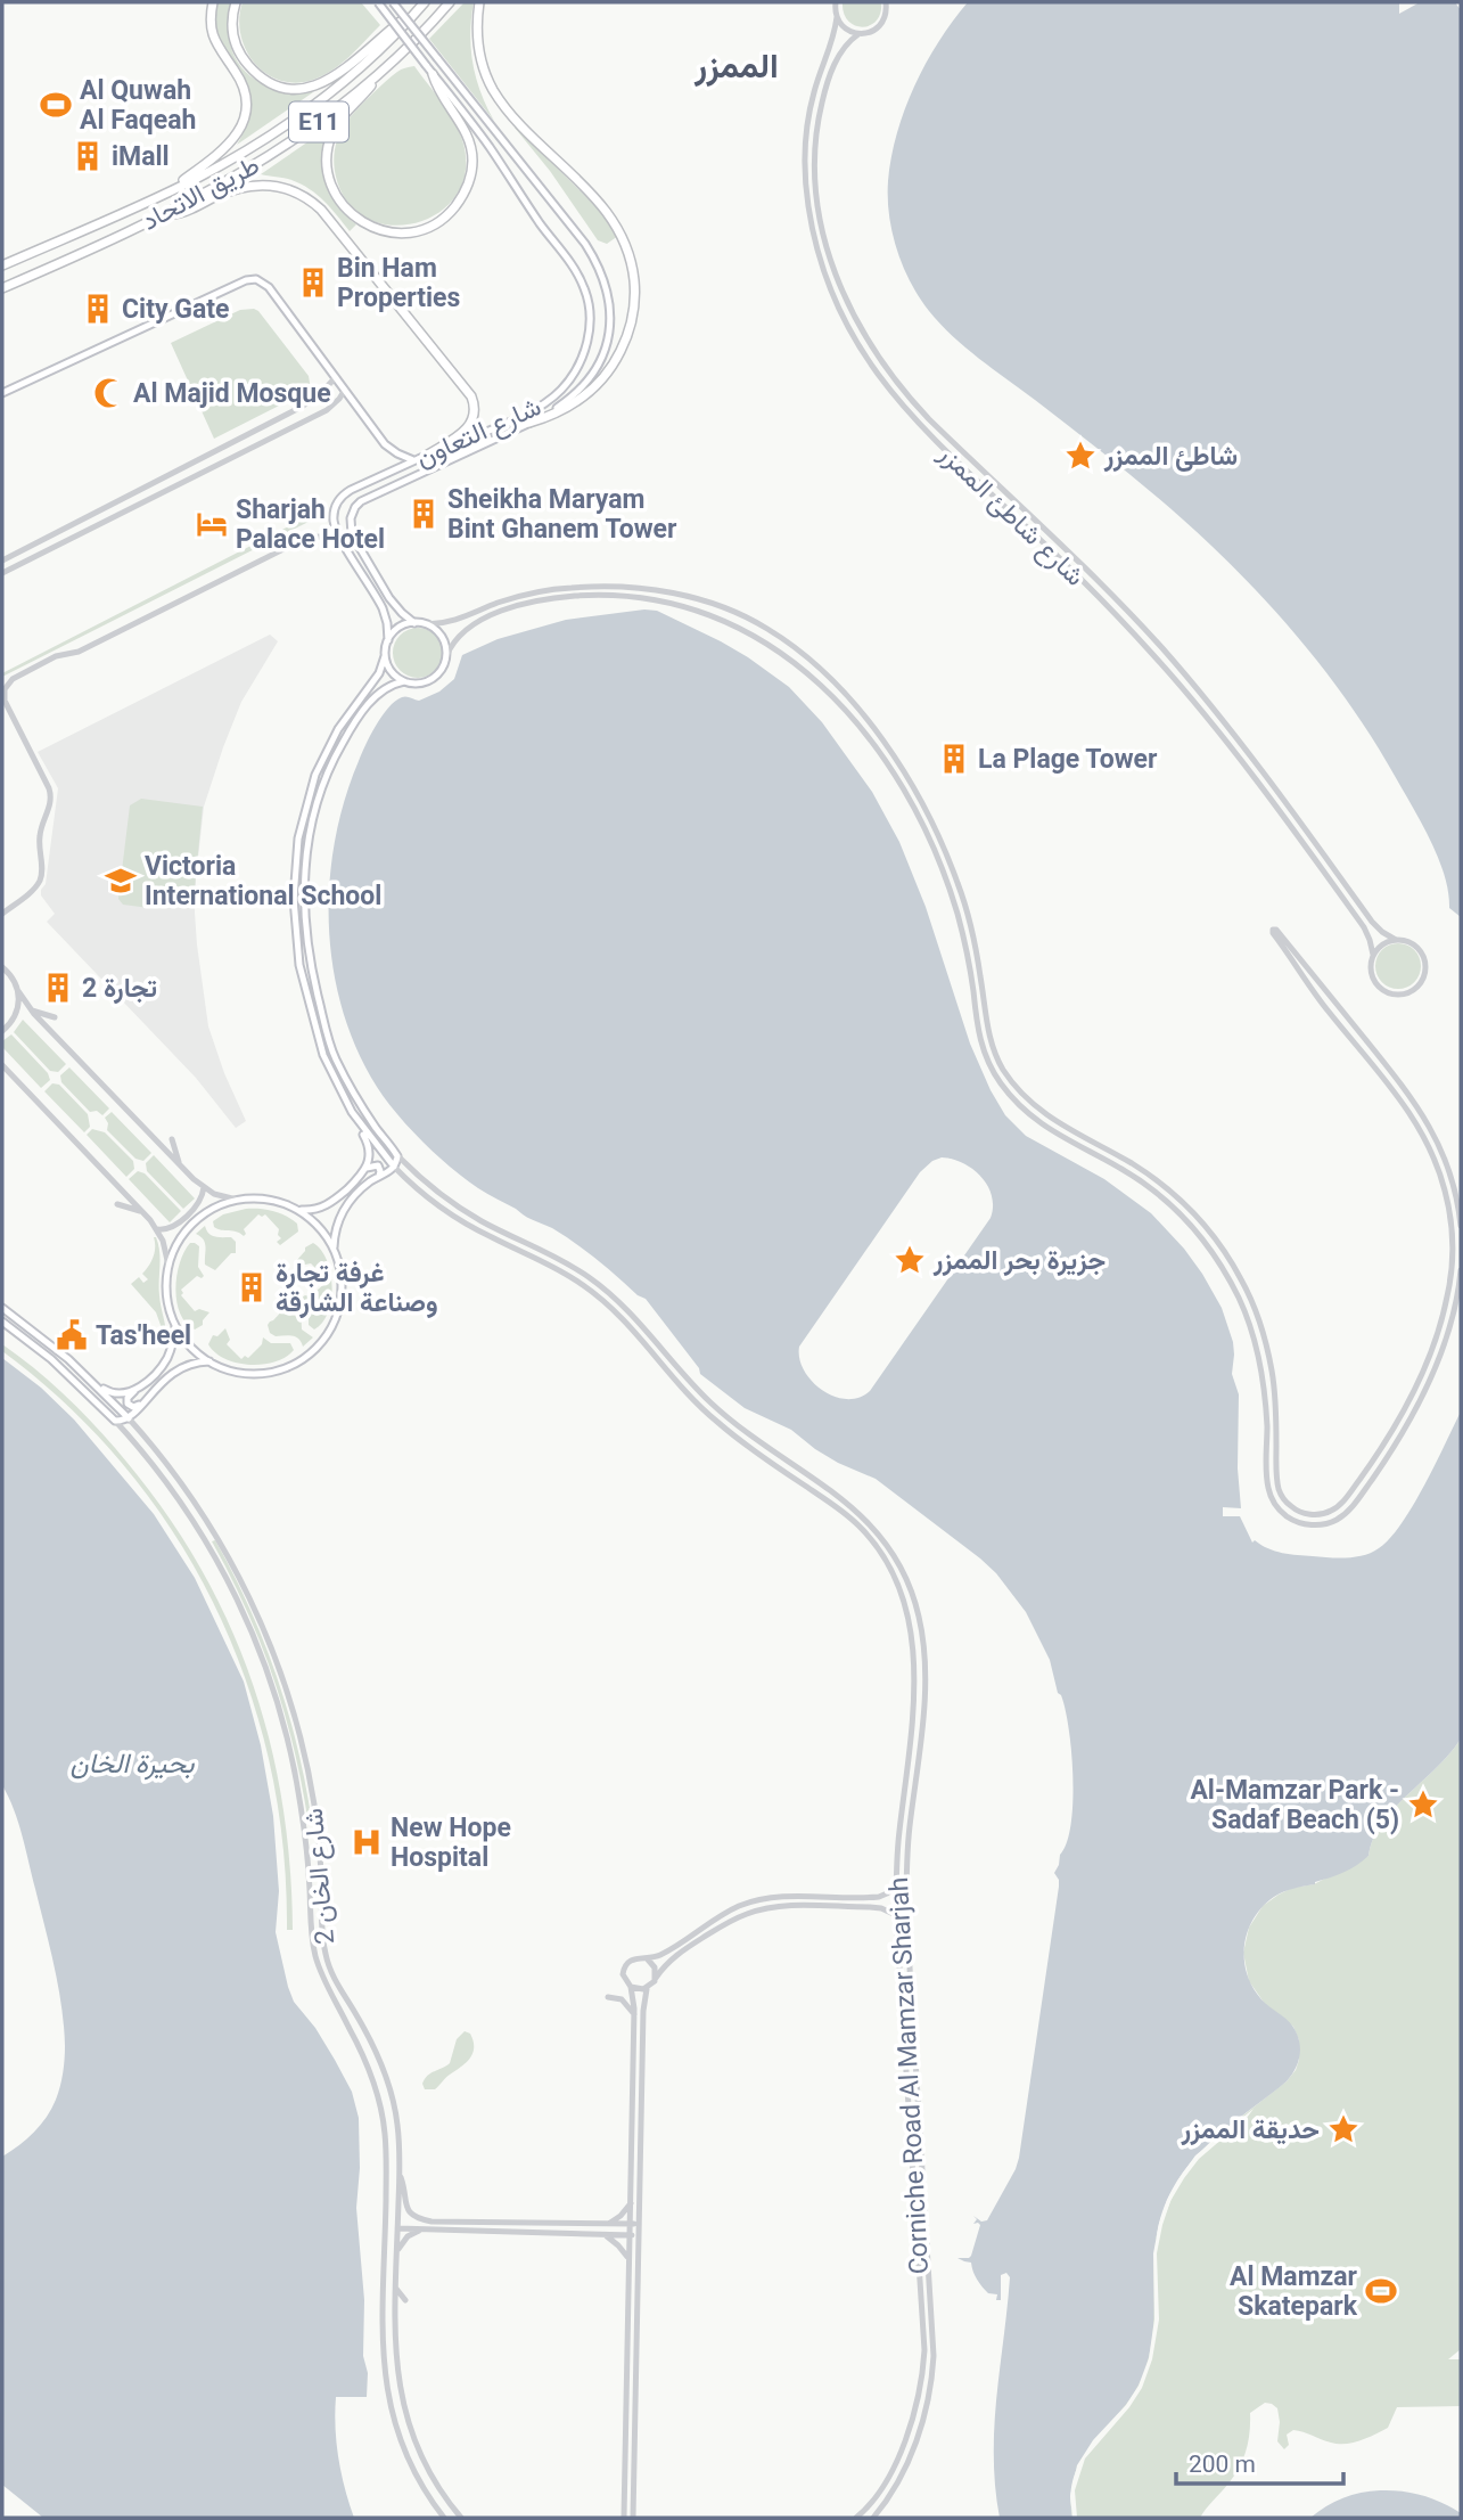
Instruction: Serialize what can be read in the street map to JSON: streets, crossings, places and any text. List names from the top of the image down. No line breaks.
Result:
{"streets":{"highway":["E11","طريق الاتحاد"],"main road":["شارع التعاون","شارع الخان 2","Corniche Road Al Mamzar Sharjah"],"street":["شارع شاطئ الممزر"]},"districts":["الممزر"],"water":["بحيرة الخان"],"places":{"sports":["Al Quwah Al Faqeah","Al Mamzar Skatepark"],"building":["iMall","Bin Ham Properties","City Gate","Sheikha Maryam Bint Ghanem Tower","La Plage Tower","تجارة 2","غرفة تجارة وصناعة الشارقة"],"mosque":["Al Majid Mosque"],"place":["شاطئ الممزر","جزيرة بحر الممزر","Al-Mamzar Park - Sadaf Beach (5)","حديقة الممزر"],"hotel":["Sharjah Palace Hotel"],"school or university":["Victoria International School"],"public building":["Tas'heel"],"hospital":["New Hope Hospital"]},"scale_bar":"200 m"}
